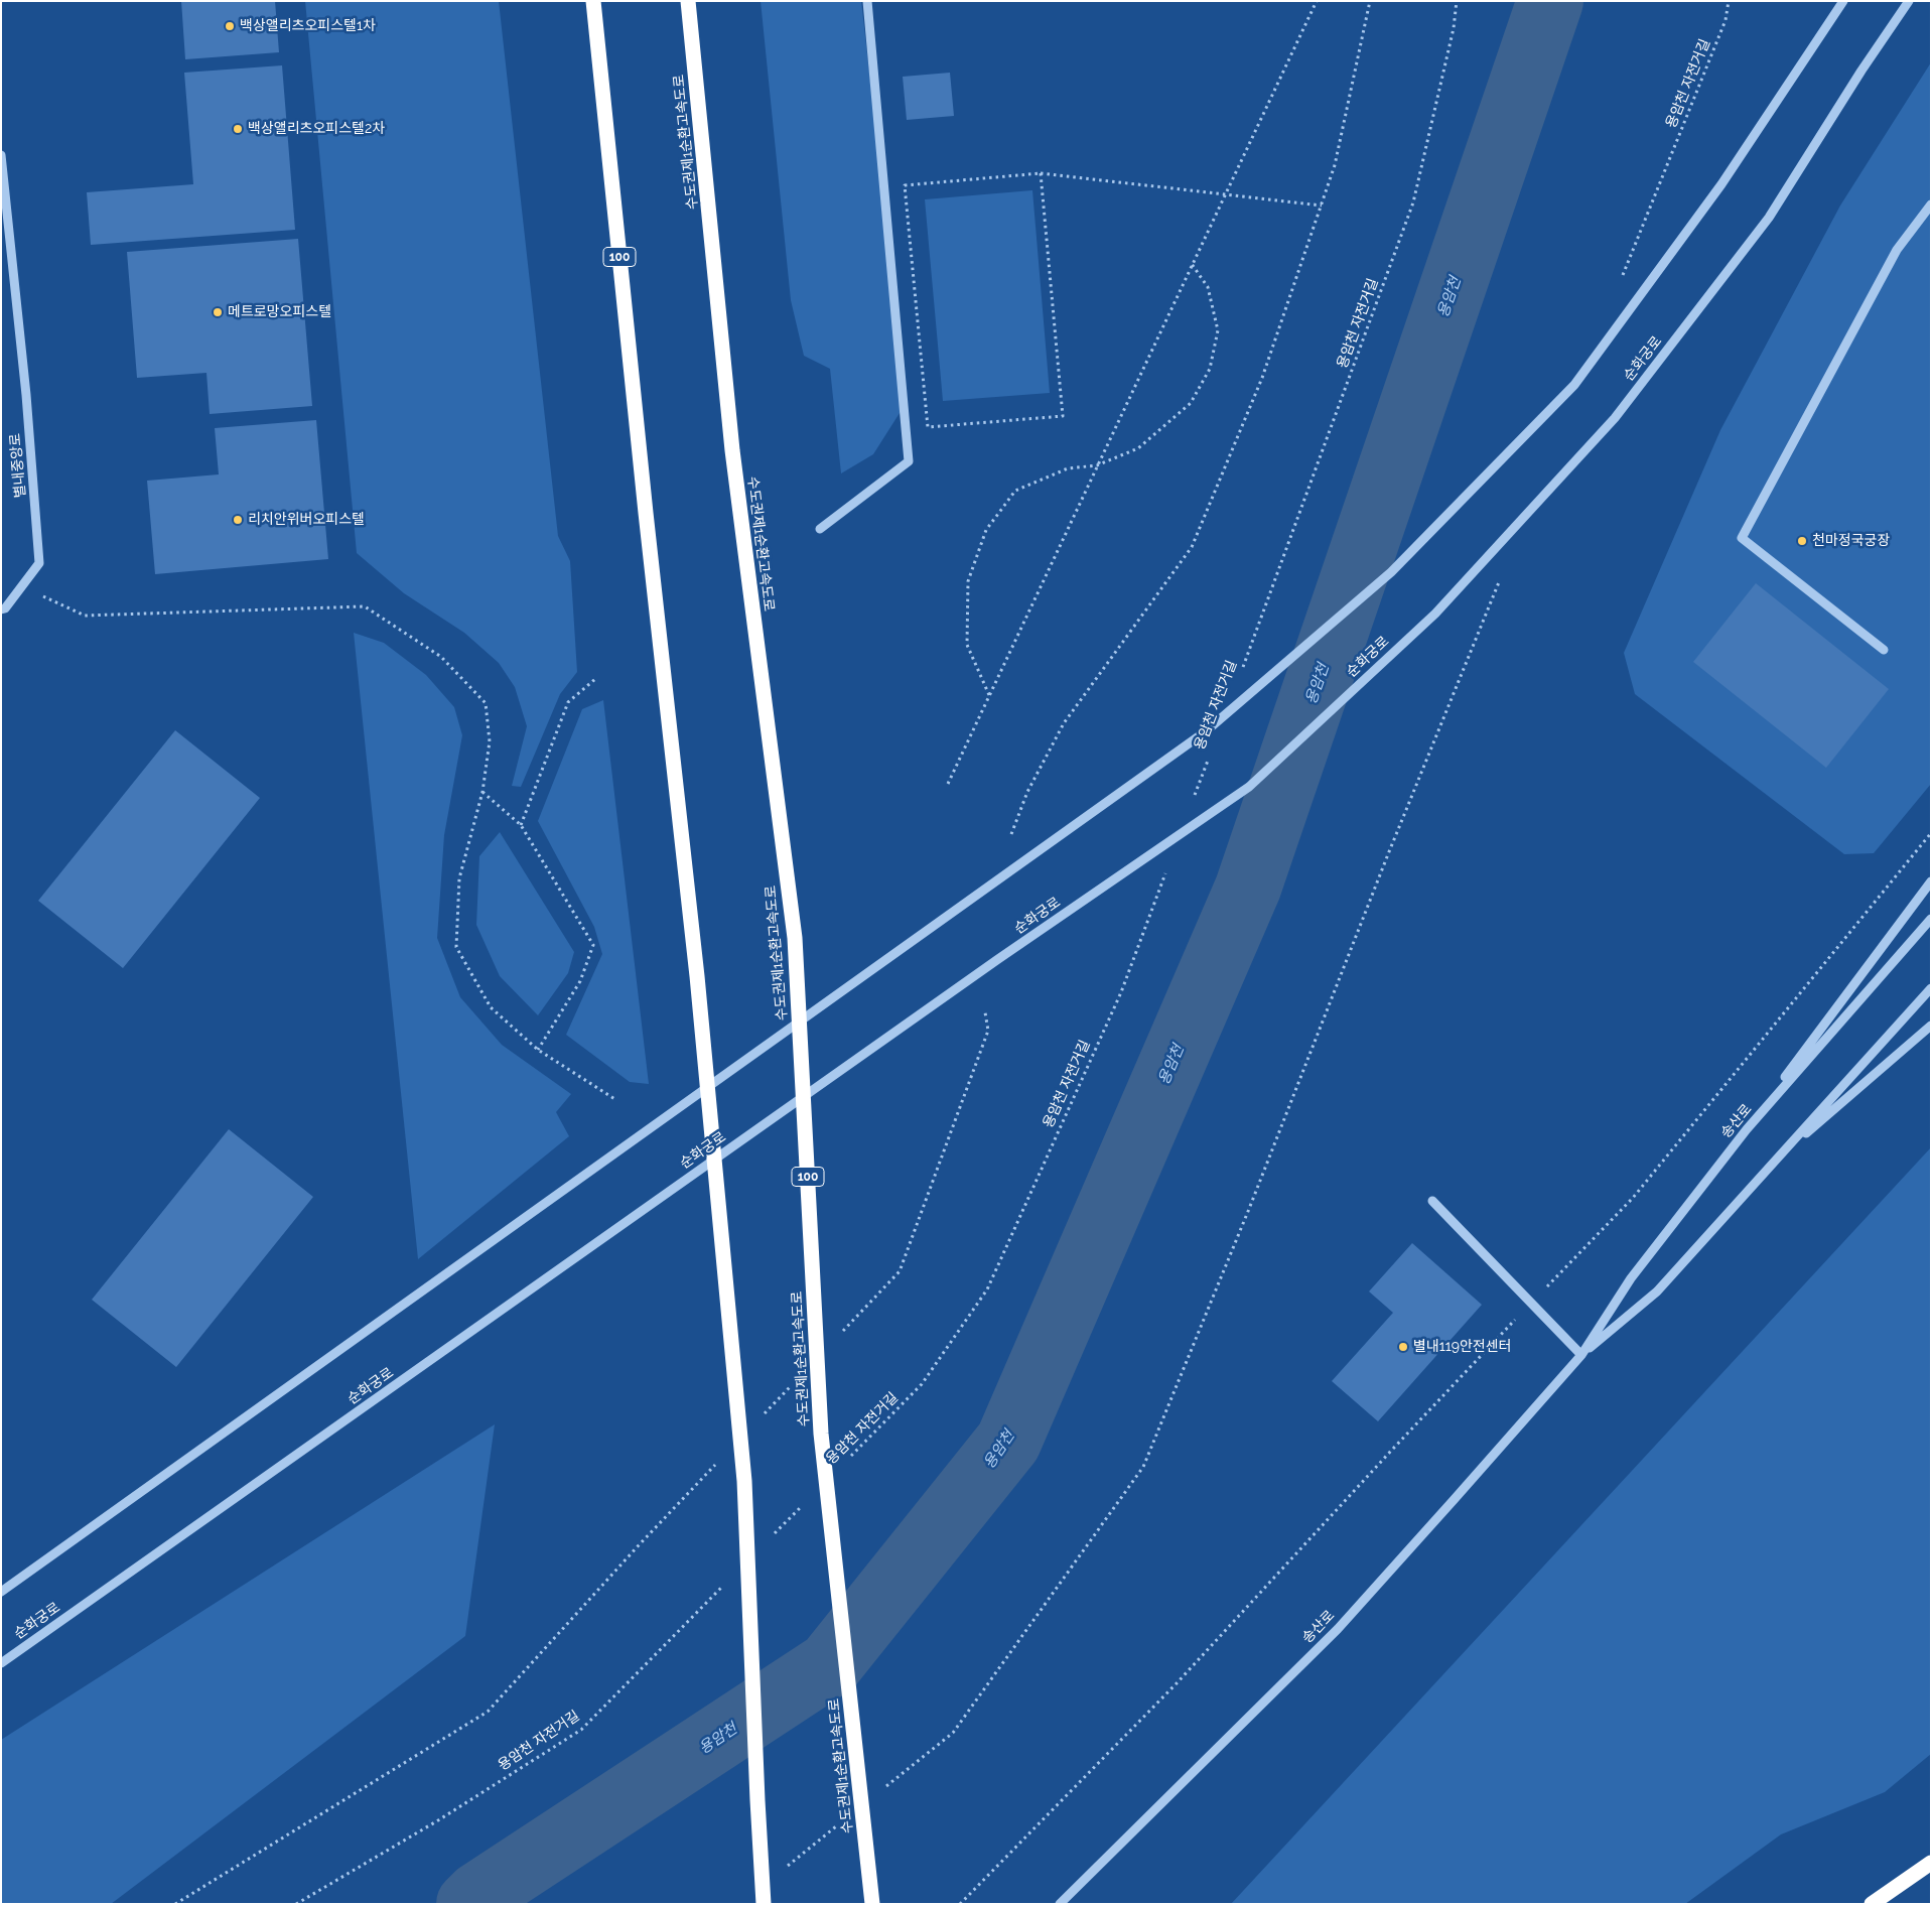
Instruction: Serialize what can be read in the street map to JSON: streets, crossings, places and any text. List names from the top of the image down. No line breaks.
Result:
{"streets":{"highway":["수도권제1순환고속도로","100"],"street":["순화궁로","별내중앙로","송산로"],"path":["용암천 자전거길"]},"water":["용암천"],"places":["백상앨리츠오피스텔1차","백상앨리츠오피스텔2차","메트로망오피스텔","리치안위버오피스텔","천마정국궁장","별내119안전센터"]}
